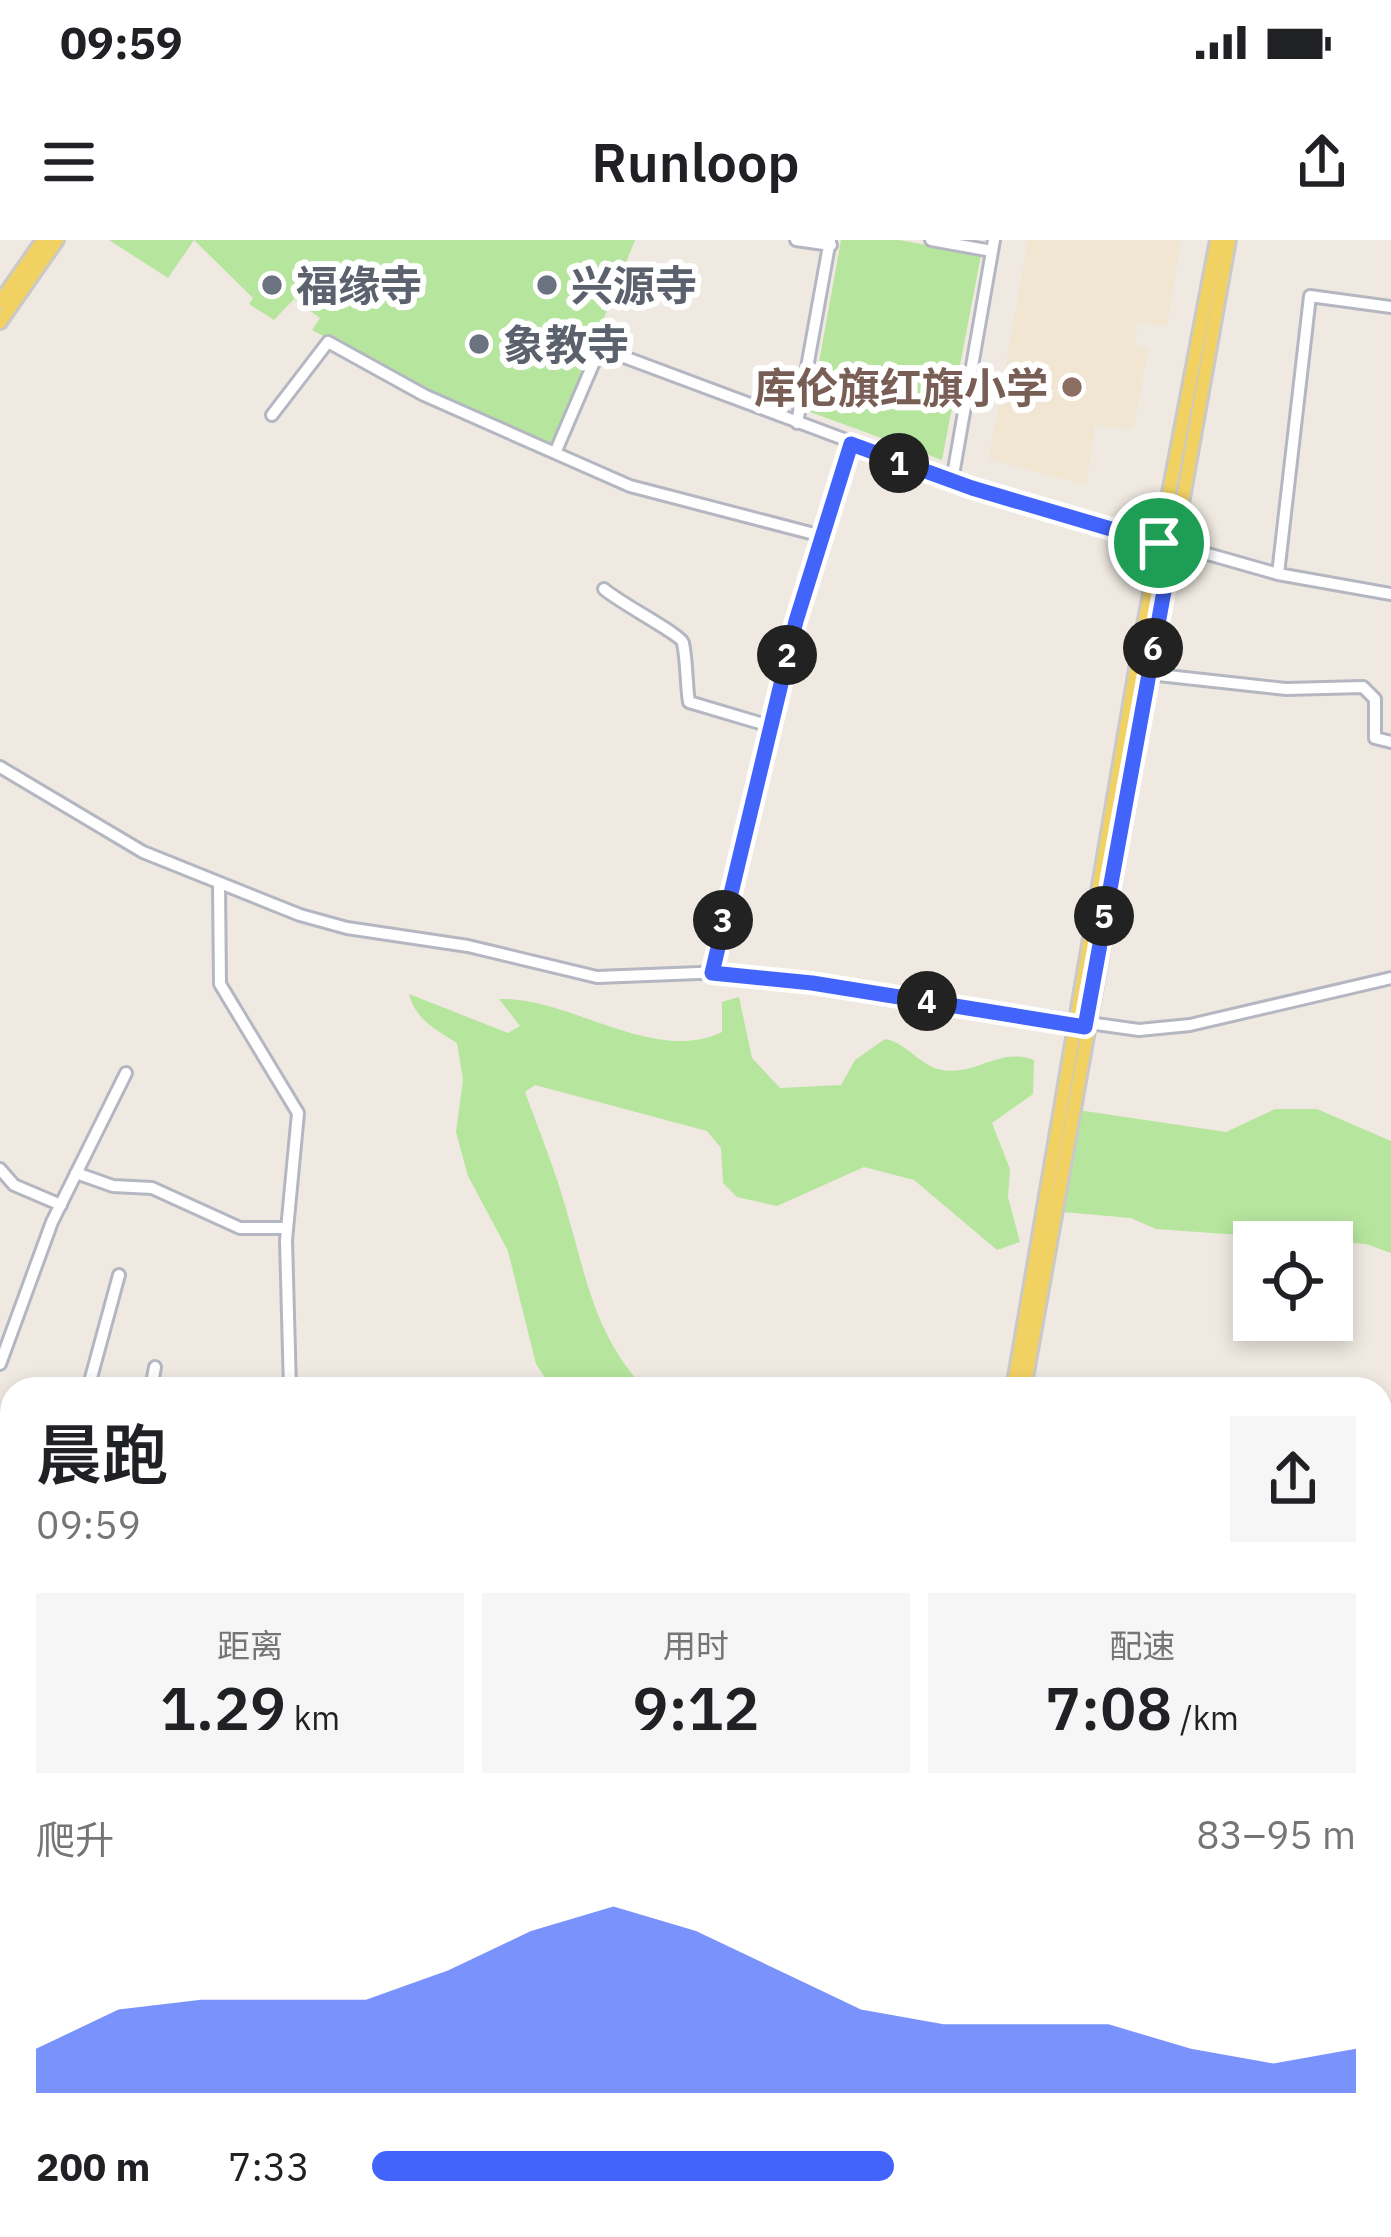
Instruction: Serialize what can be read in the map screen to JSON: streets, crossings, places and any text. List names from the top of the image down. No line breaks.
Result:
{"places":["福缘寺","兴源寺","象教寺","库伦旗红旗小学"],"page":{"status":"09:59","header":"Runloop","pins":["1","6","2","5","3","4"],"heading":["晨跑","09:59"],"stats":[["距离","1.29 km"],["用时","9:12"],["配速","7:08 /km"]],"chart":["爬升","83–95 m"],"list":[{"name":"200 m","note":"7:33"}]}}
